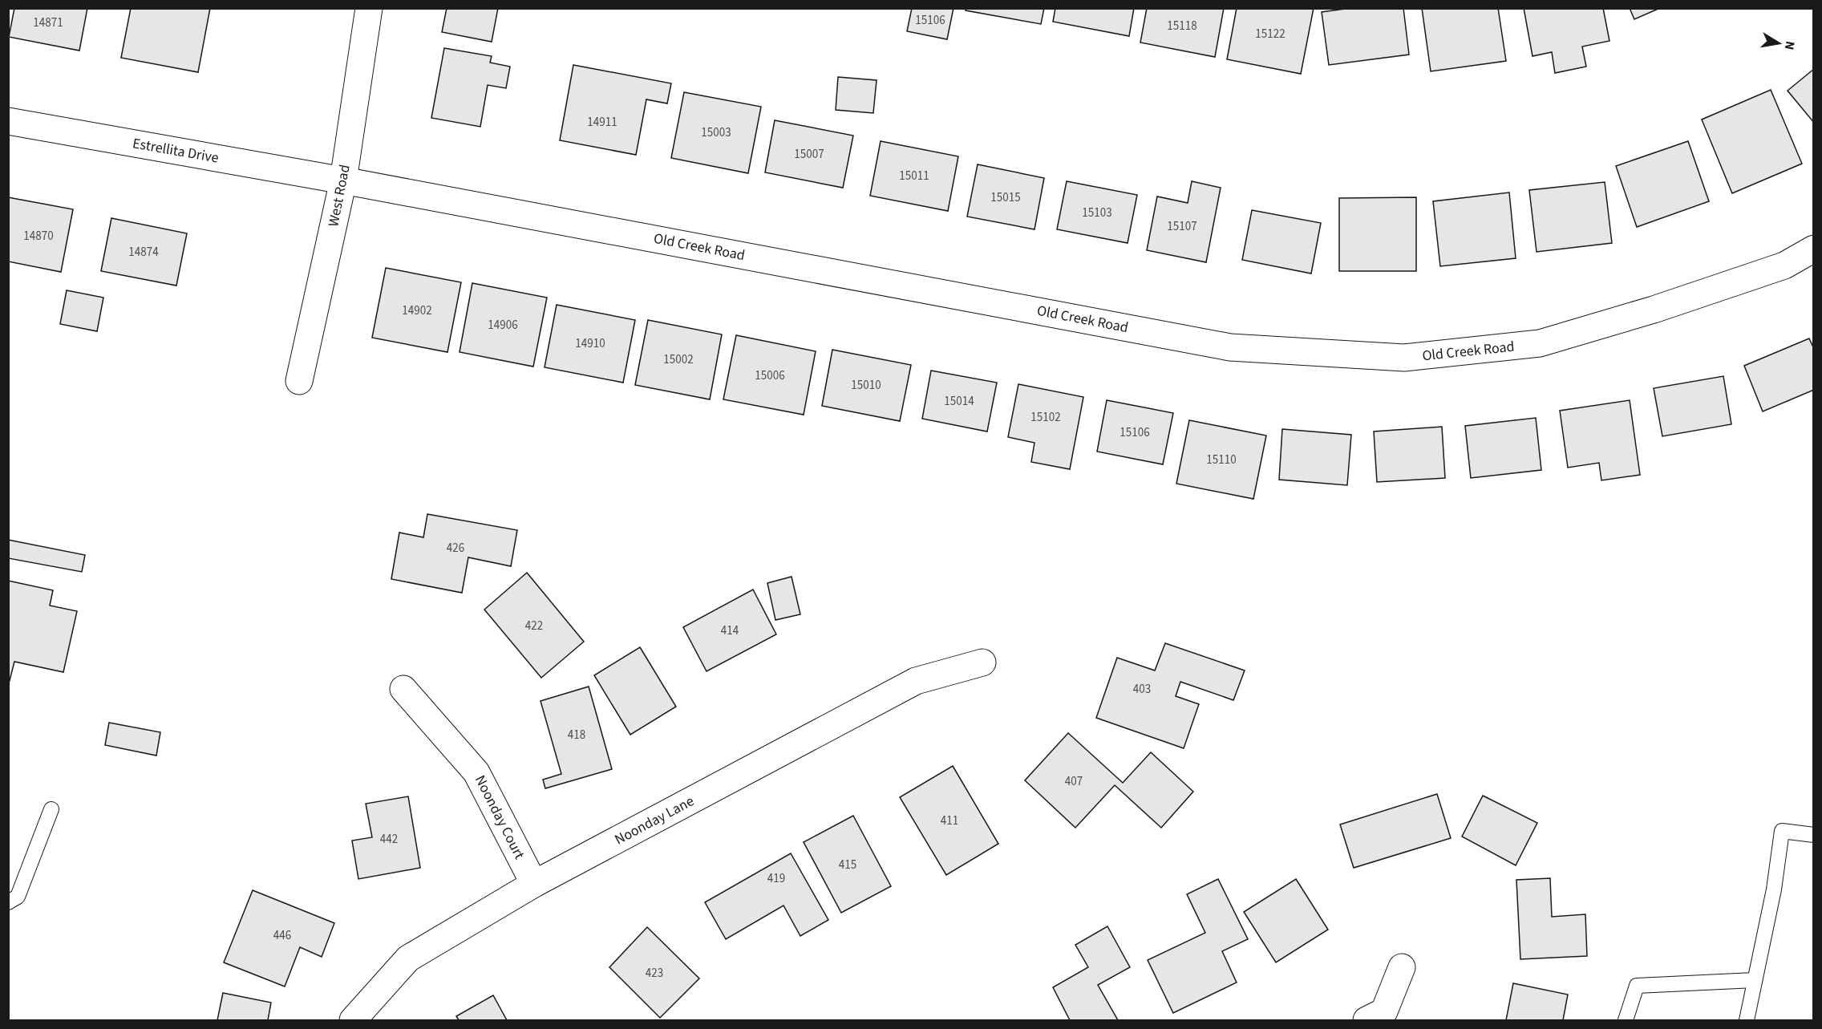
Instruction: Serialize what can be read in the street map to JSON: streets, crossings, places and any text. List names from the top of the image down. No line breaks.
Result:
{"streets":{"street":["Estrellita Drive","West Road","Old Creek Road","Noonday Court","Noonday Lane"]},"crossings":[["Estrellita Drive","West Road"],["Estrellita Drive","Old Creek Road"],["West Road","Old Creek Road"],["Noonday Court","Noonday Lane"]],"house_numbers":["15106","14871","15118","15122","14911","15003","15007","15011","15015","15103","15107","14870","14874","14902","14906","14910","15002","15006","15010","15014","15102","15106","15110","426","422","414","403","418","407","411","442","415","419","446","423"],"north":"right"}
